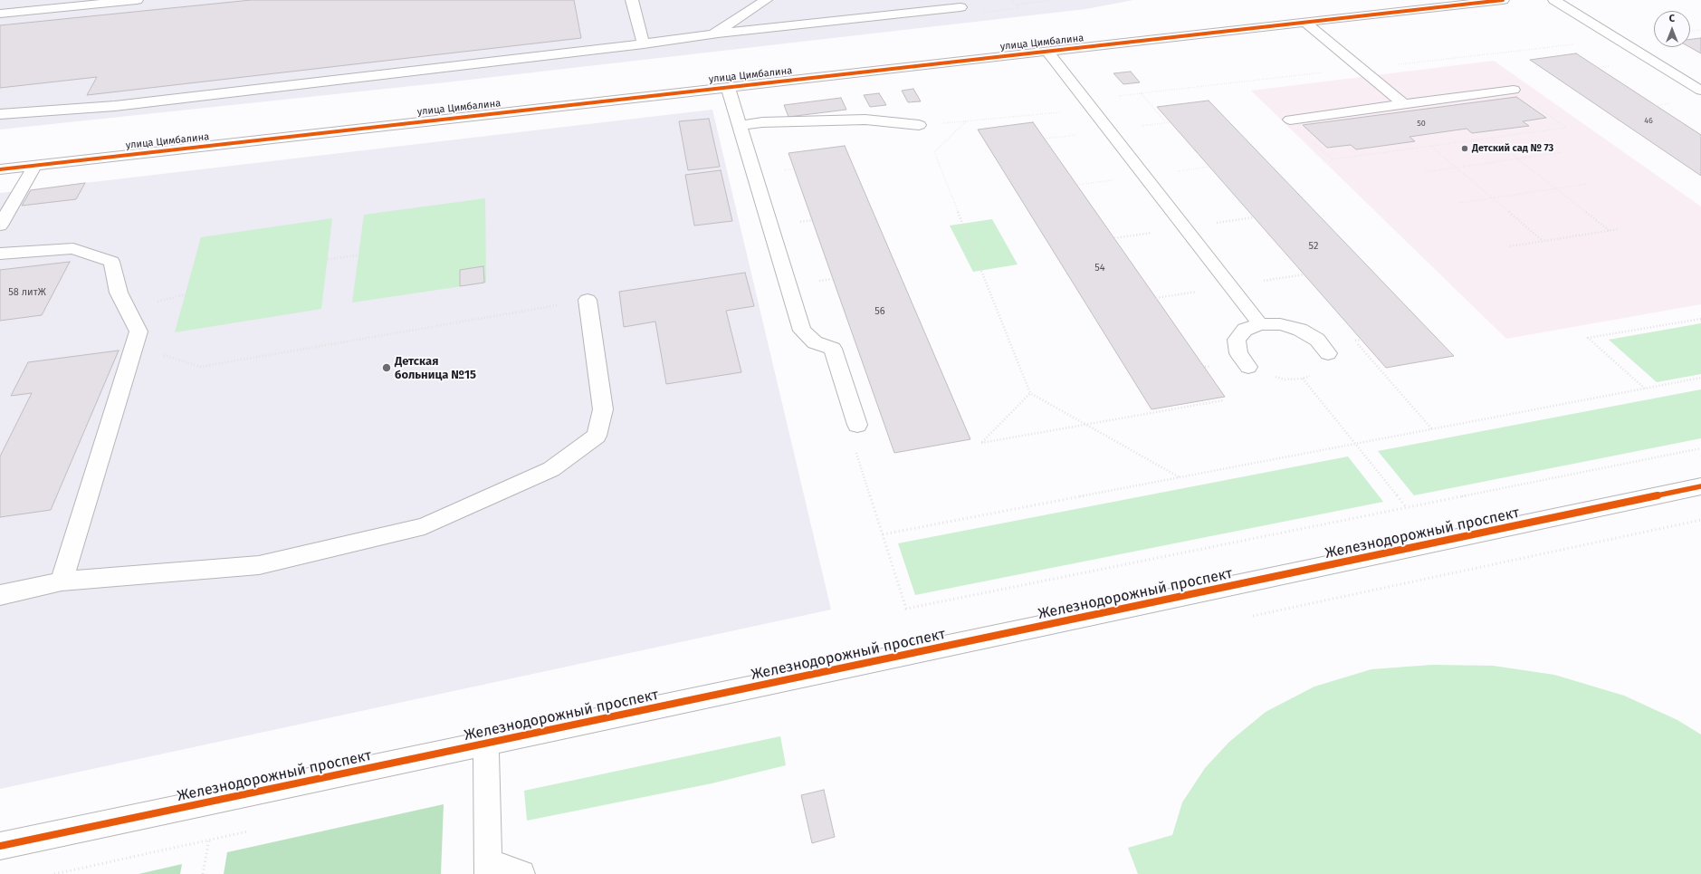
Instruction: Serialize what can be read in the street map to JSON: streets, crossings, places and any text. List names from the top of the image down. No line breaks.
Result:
{"streets":{"street":["улица Цимбалина","Железнодорожный проспект"]},"places":["Детский сад № 73","Детская больница №15"],"house_numbers":["46","50","52","54","58 литЖ","56"],"north":"top"}
